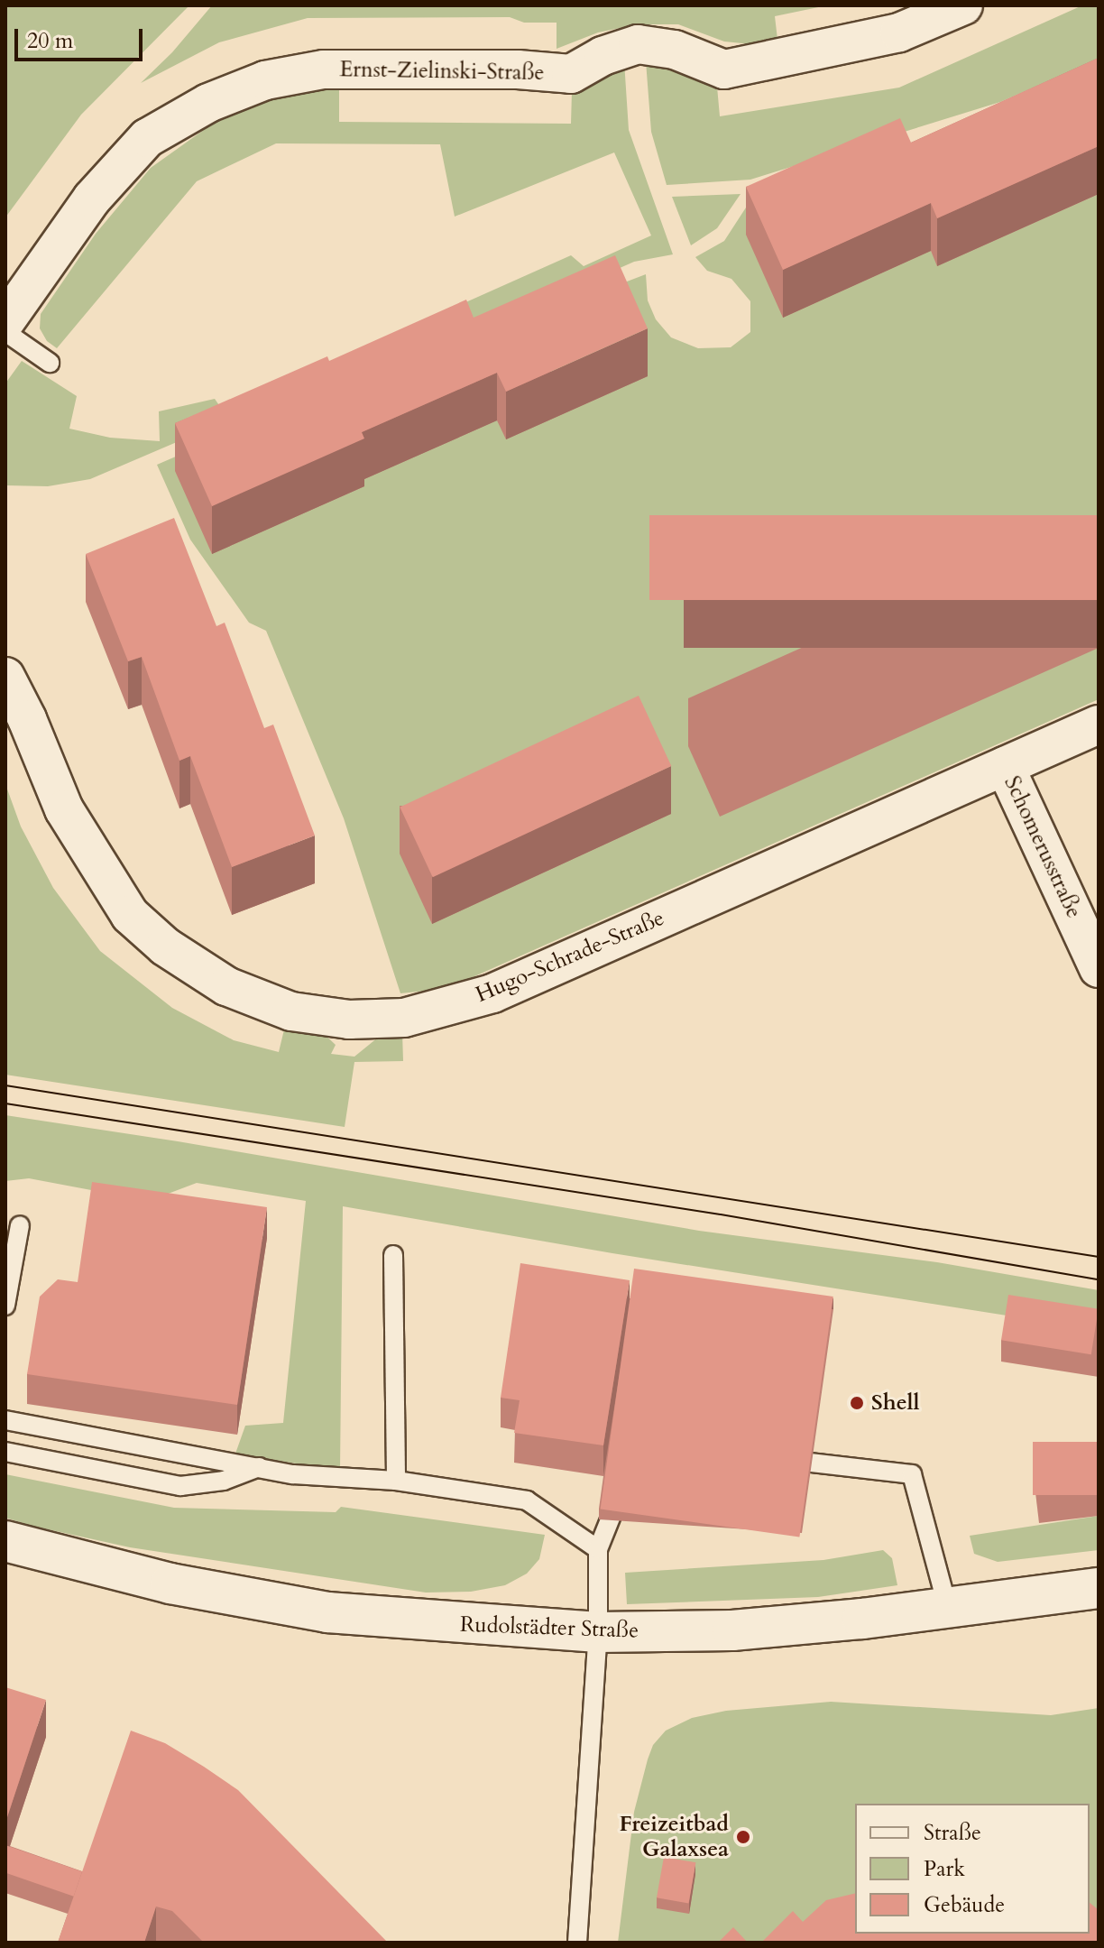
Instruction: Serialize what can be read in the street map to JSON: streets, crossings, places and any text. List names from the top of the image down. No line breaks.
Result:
{"streets":{"street":["Ernst-Zielinski-Straße","Schomerusstraße","Hugo-Schrade-Straße","Rudolstädter Straße"]},"crossings":[["Schomerusstraße","Hugo-Schrade-Straße"]],"places":["Shell","Freizeitbad Galaxsea"],"legend":["Straße","Park","Gebäude"],"scale_bar":"20 m"}
